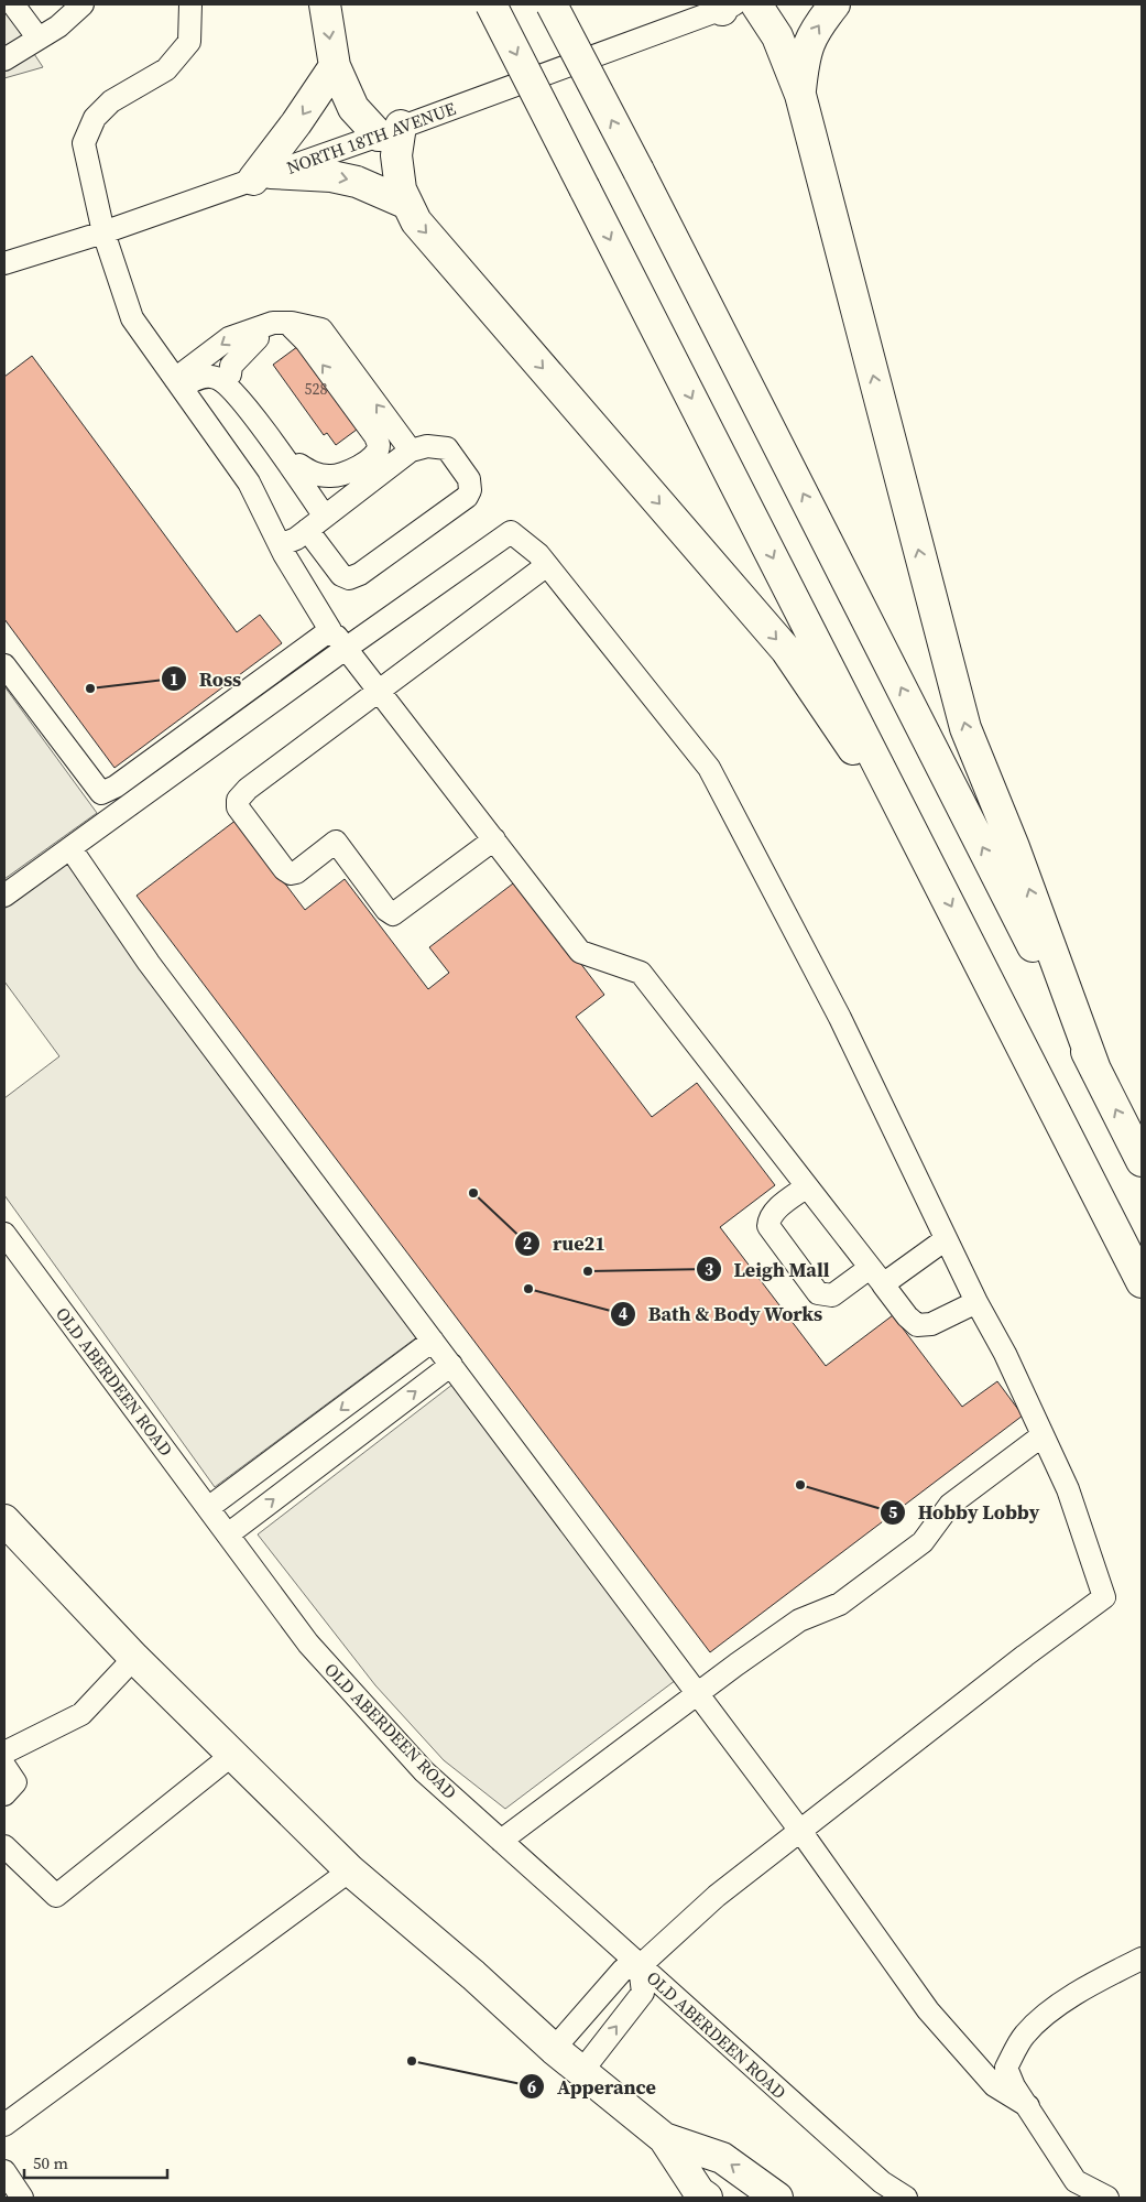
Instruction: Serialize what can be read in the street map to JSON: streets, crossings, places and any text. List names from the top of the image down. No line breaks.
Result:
{"streets":{"street":["NORTH 18TH AVENUE","OLD ABERDEEN ROAD"]},"places":["Ross","rue21","Leigh Mall","Bath & Body Works","Hobby Lobby","Apperance"],"house_numbers":["528"],"scale_bar":"50 m"}
